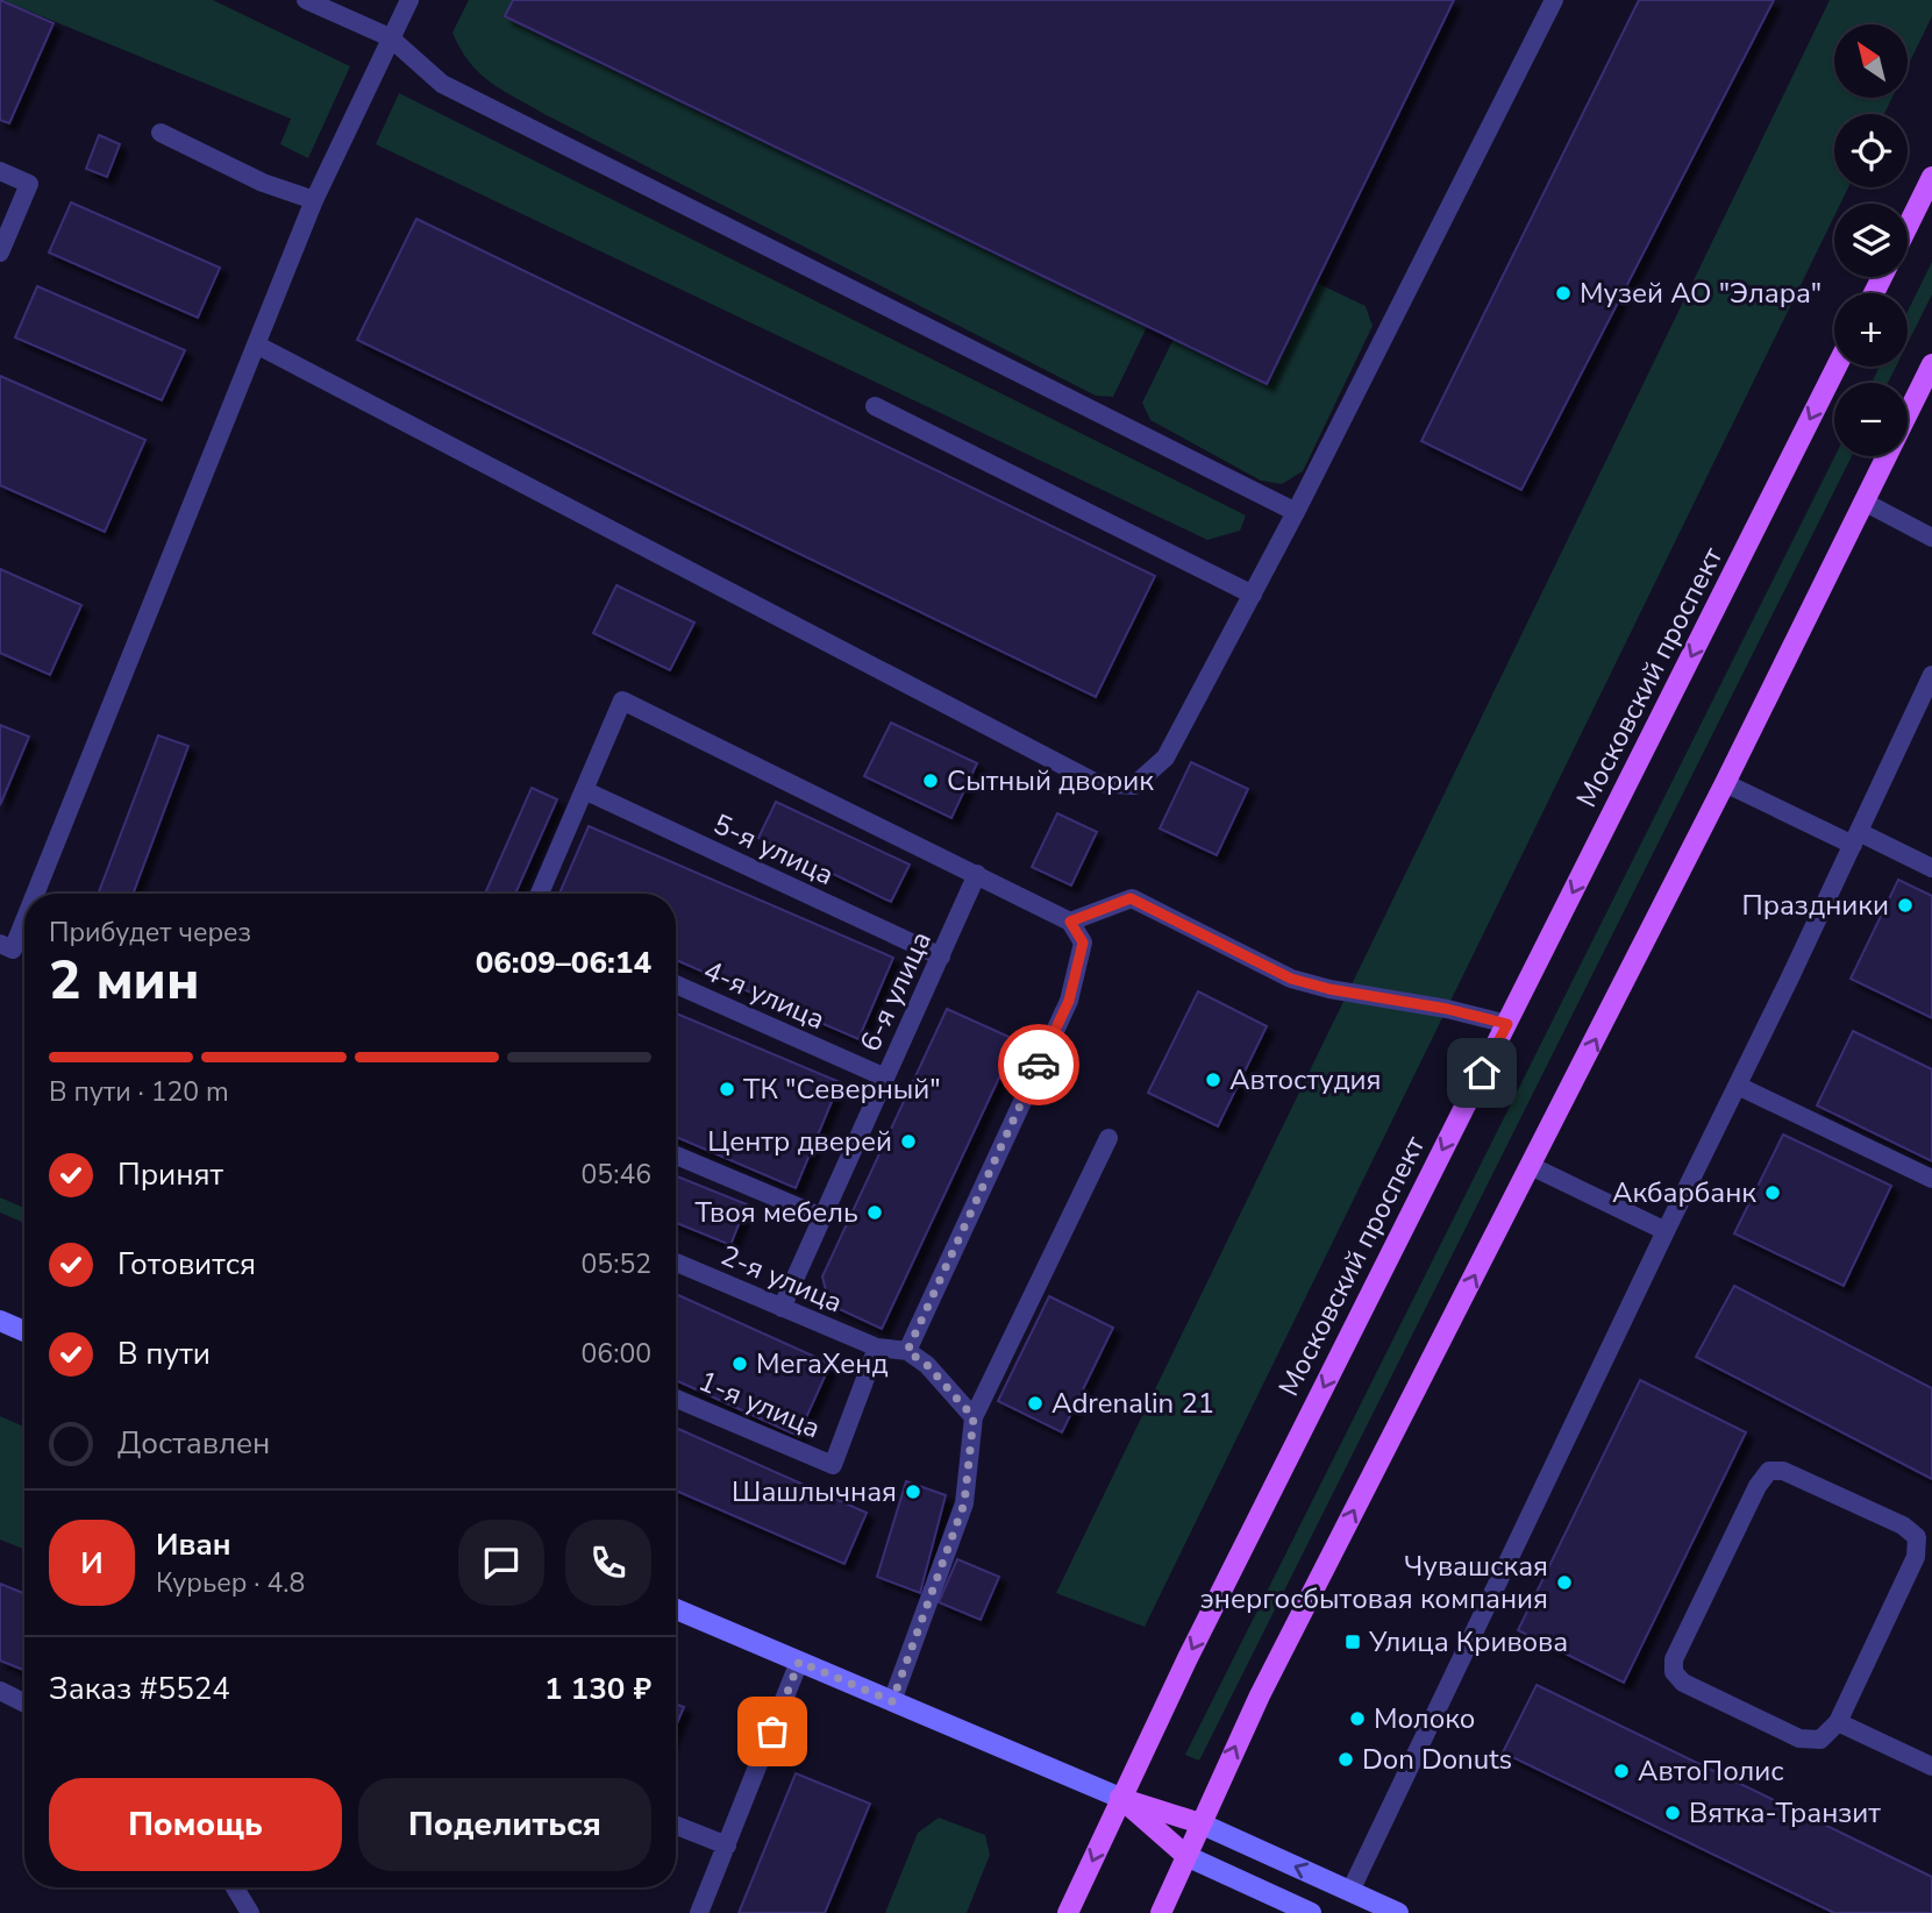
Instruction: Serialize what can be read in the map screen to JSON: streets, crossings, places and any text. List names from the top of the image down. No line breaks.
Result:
{"streets":{"main road":["Московский проспект"],"lane":["5-я улица","6-я улица","4-я улица","2-я улица","1-я улица"]},"crossings":[["5-я улица","6-я улица"],["6-я улица","4-я улица"],["6-я улица","2-я улица"],["2-я улица","1-я улица"]],"places":{"other":["Музей АО \"Элара\"","Сытный дворик","Праздники","Автостудия","ТК \"Северный\"","Центр дверей","Акбарбанк","Твоя мебель","МегаХенд","Adrenalin 21","Шашлычная","Чувашская энергосбытовая компания","Молоко","Don Donuts","АвтоПолис","Вятка-Транзит"],"transit":["Улица Кривова"]},"north":"top left","page":{"map_buttons":["+","−"],"heading":["2 мин","Прибудет через","06:09–06:14"],"panel":["Иван","Курьер · 4.8","Заказ #5524","1 130 ₽"],"bar":"В пути · 120 m","list":[["Принят","05:46"],["Готовится","05:52"],["В пути","06:00"],"Доставлен"],"round":"И","buttons":["Помощь","Поделиться"]}}
